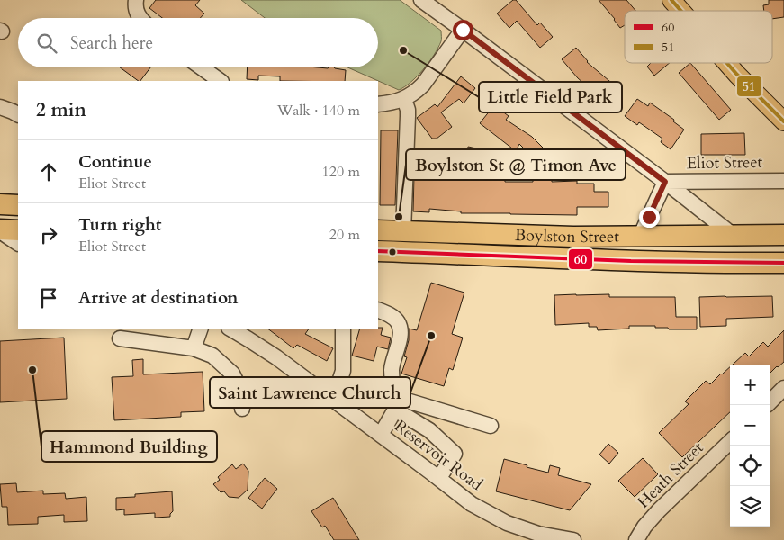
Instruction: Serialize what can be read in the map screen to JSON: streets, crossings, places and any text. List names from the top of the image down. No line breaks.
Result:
{"streets":{"highway":["Boylston Street"],"street":["Eliot Street","Reservoir Road","Heath Street"]},"crossings":[["Eliot Street","Boylston Street"]],"places":["Little Field Park","Boylston St @ Timon Ave","Saint Lawrence Church","Hammond Building"],"lines":["transit line 51","transit line 60"],"legend":["60","51"],"page":{"search":"Search here","heading":["2 min","Walk · 140 m"],"list":[["Continue","Eliot Street","120 m"],["Turn right","Eliot Street","20 m"],"Arrive at destination"],"map_buttons":["+","−"]}}
